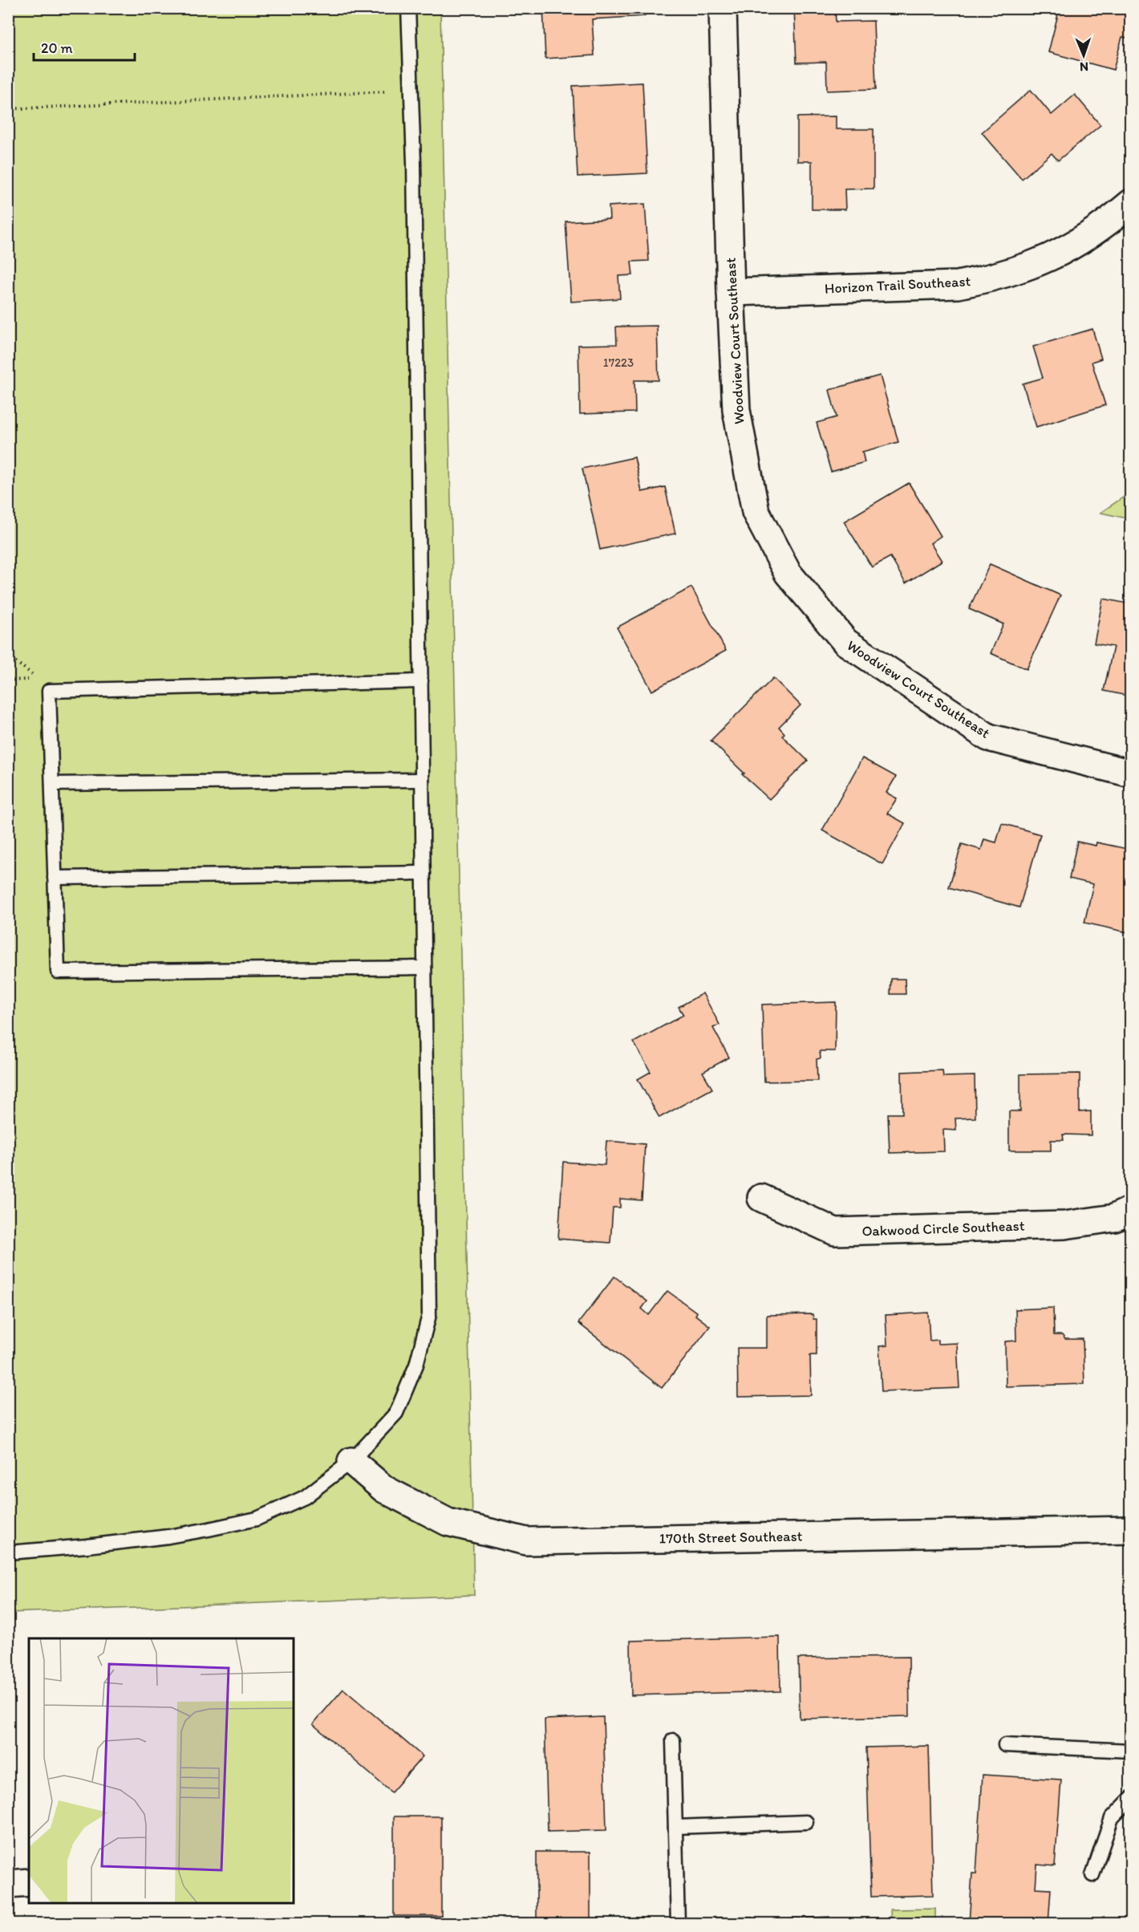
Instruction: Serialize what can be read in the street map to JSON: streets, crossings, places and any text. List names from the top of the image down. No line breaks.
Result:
{"streets":{"street":["Horizon Trail Southeast","Woodview Court Southeast","Oakwood Circle Southeast","170th Street Southeast"]},"crossings":[["Horizon Trail Southeast","Woodview Court Southeast"]],"house_numbers":["17223"],"scale_bar":"20 m","north":"bottom"}
